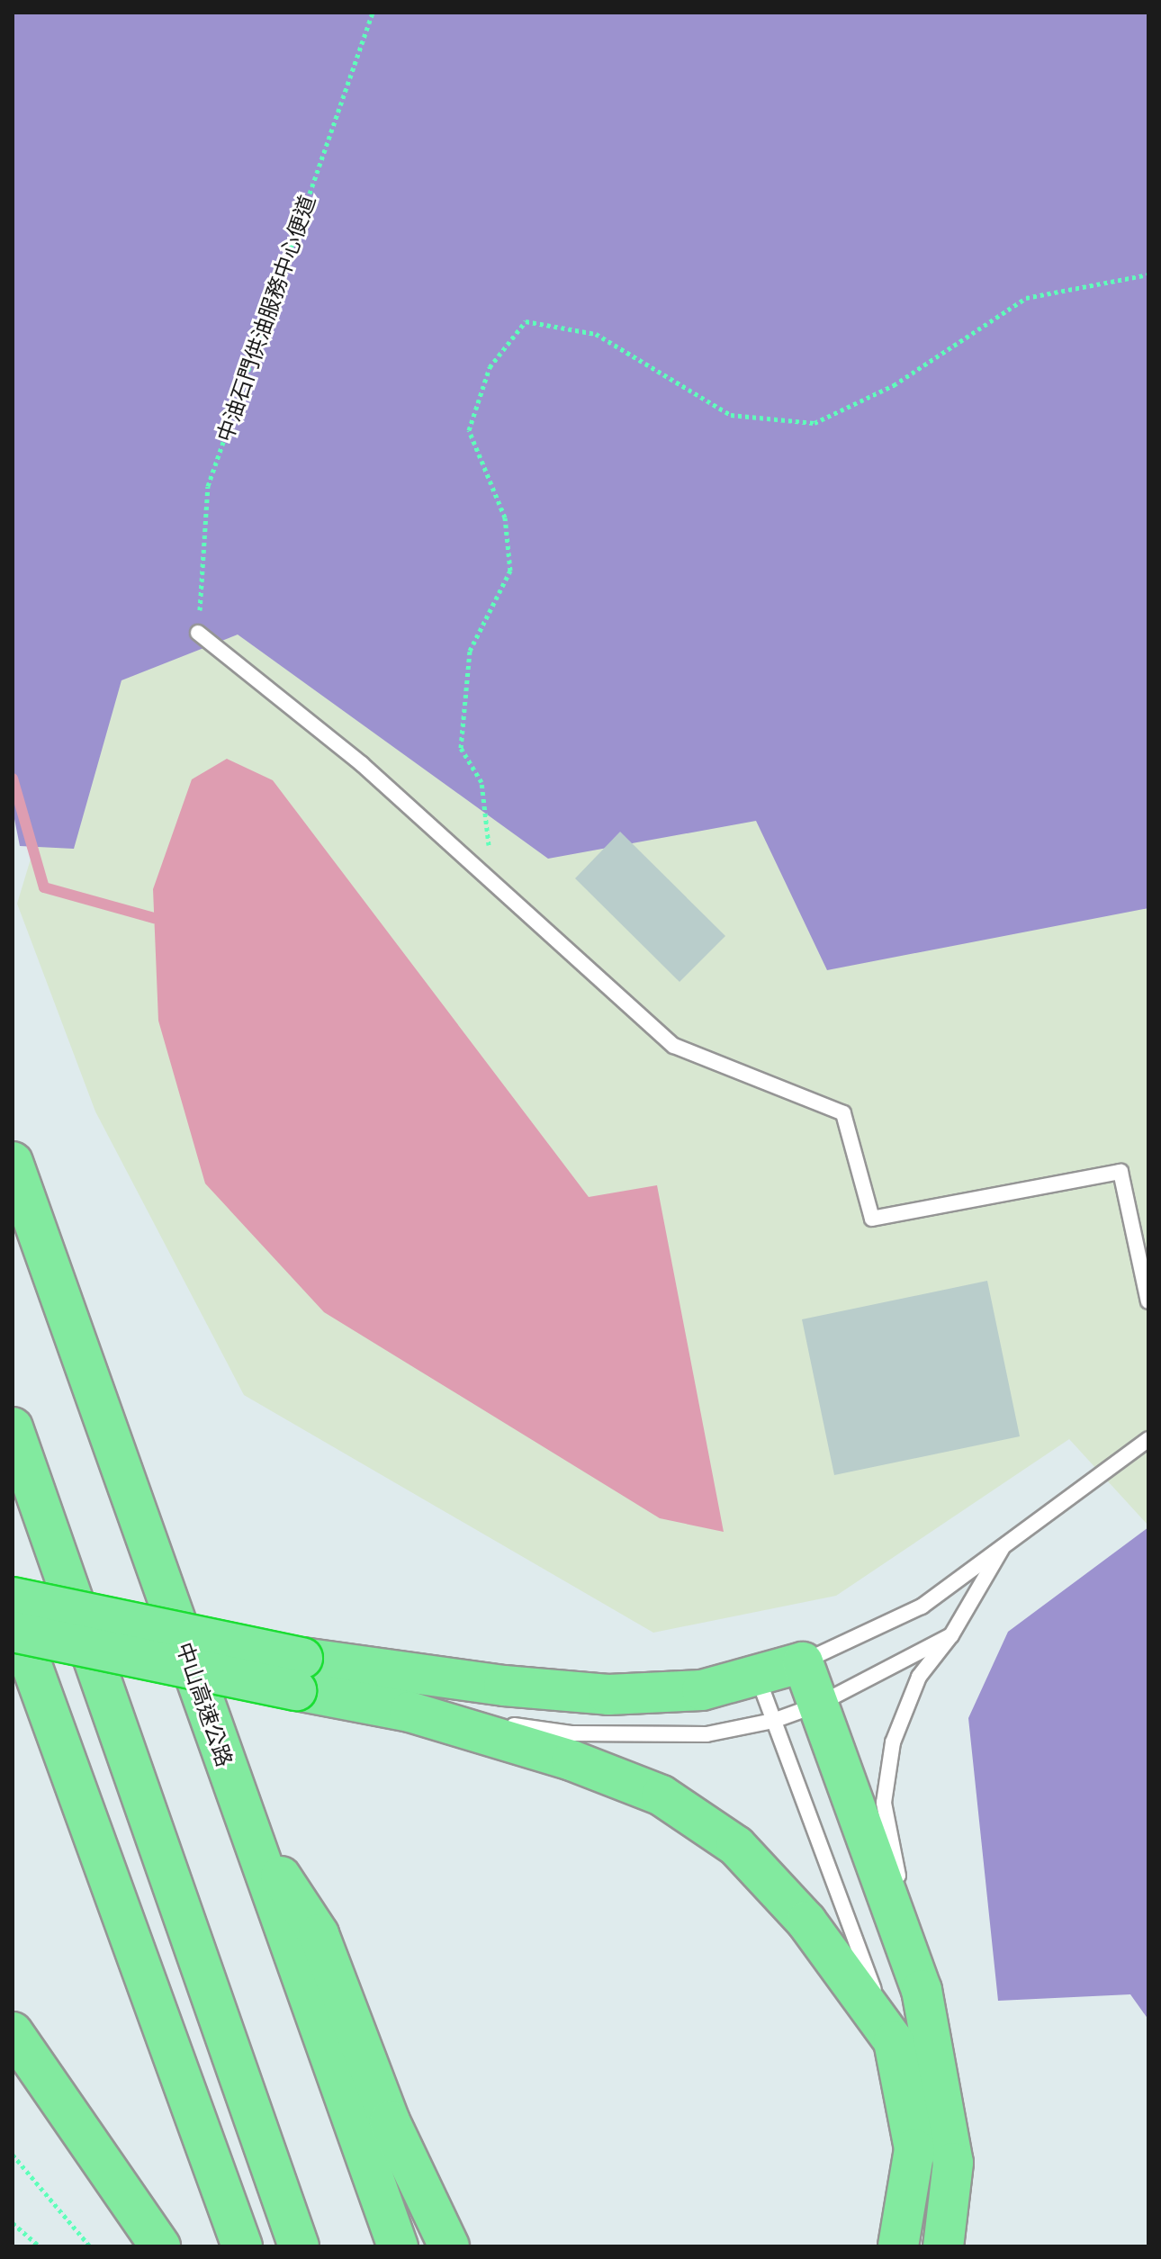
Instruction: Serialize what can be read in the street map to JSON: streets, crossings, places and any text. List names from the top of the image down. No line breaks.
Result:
{"streets":{"highway":["中山高速公路"],"path":["中油石門供油服務中心便道"]}}
